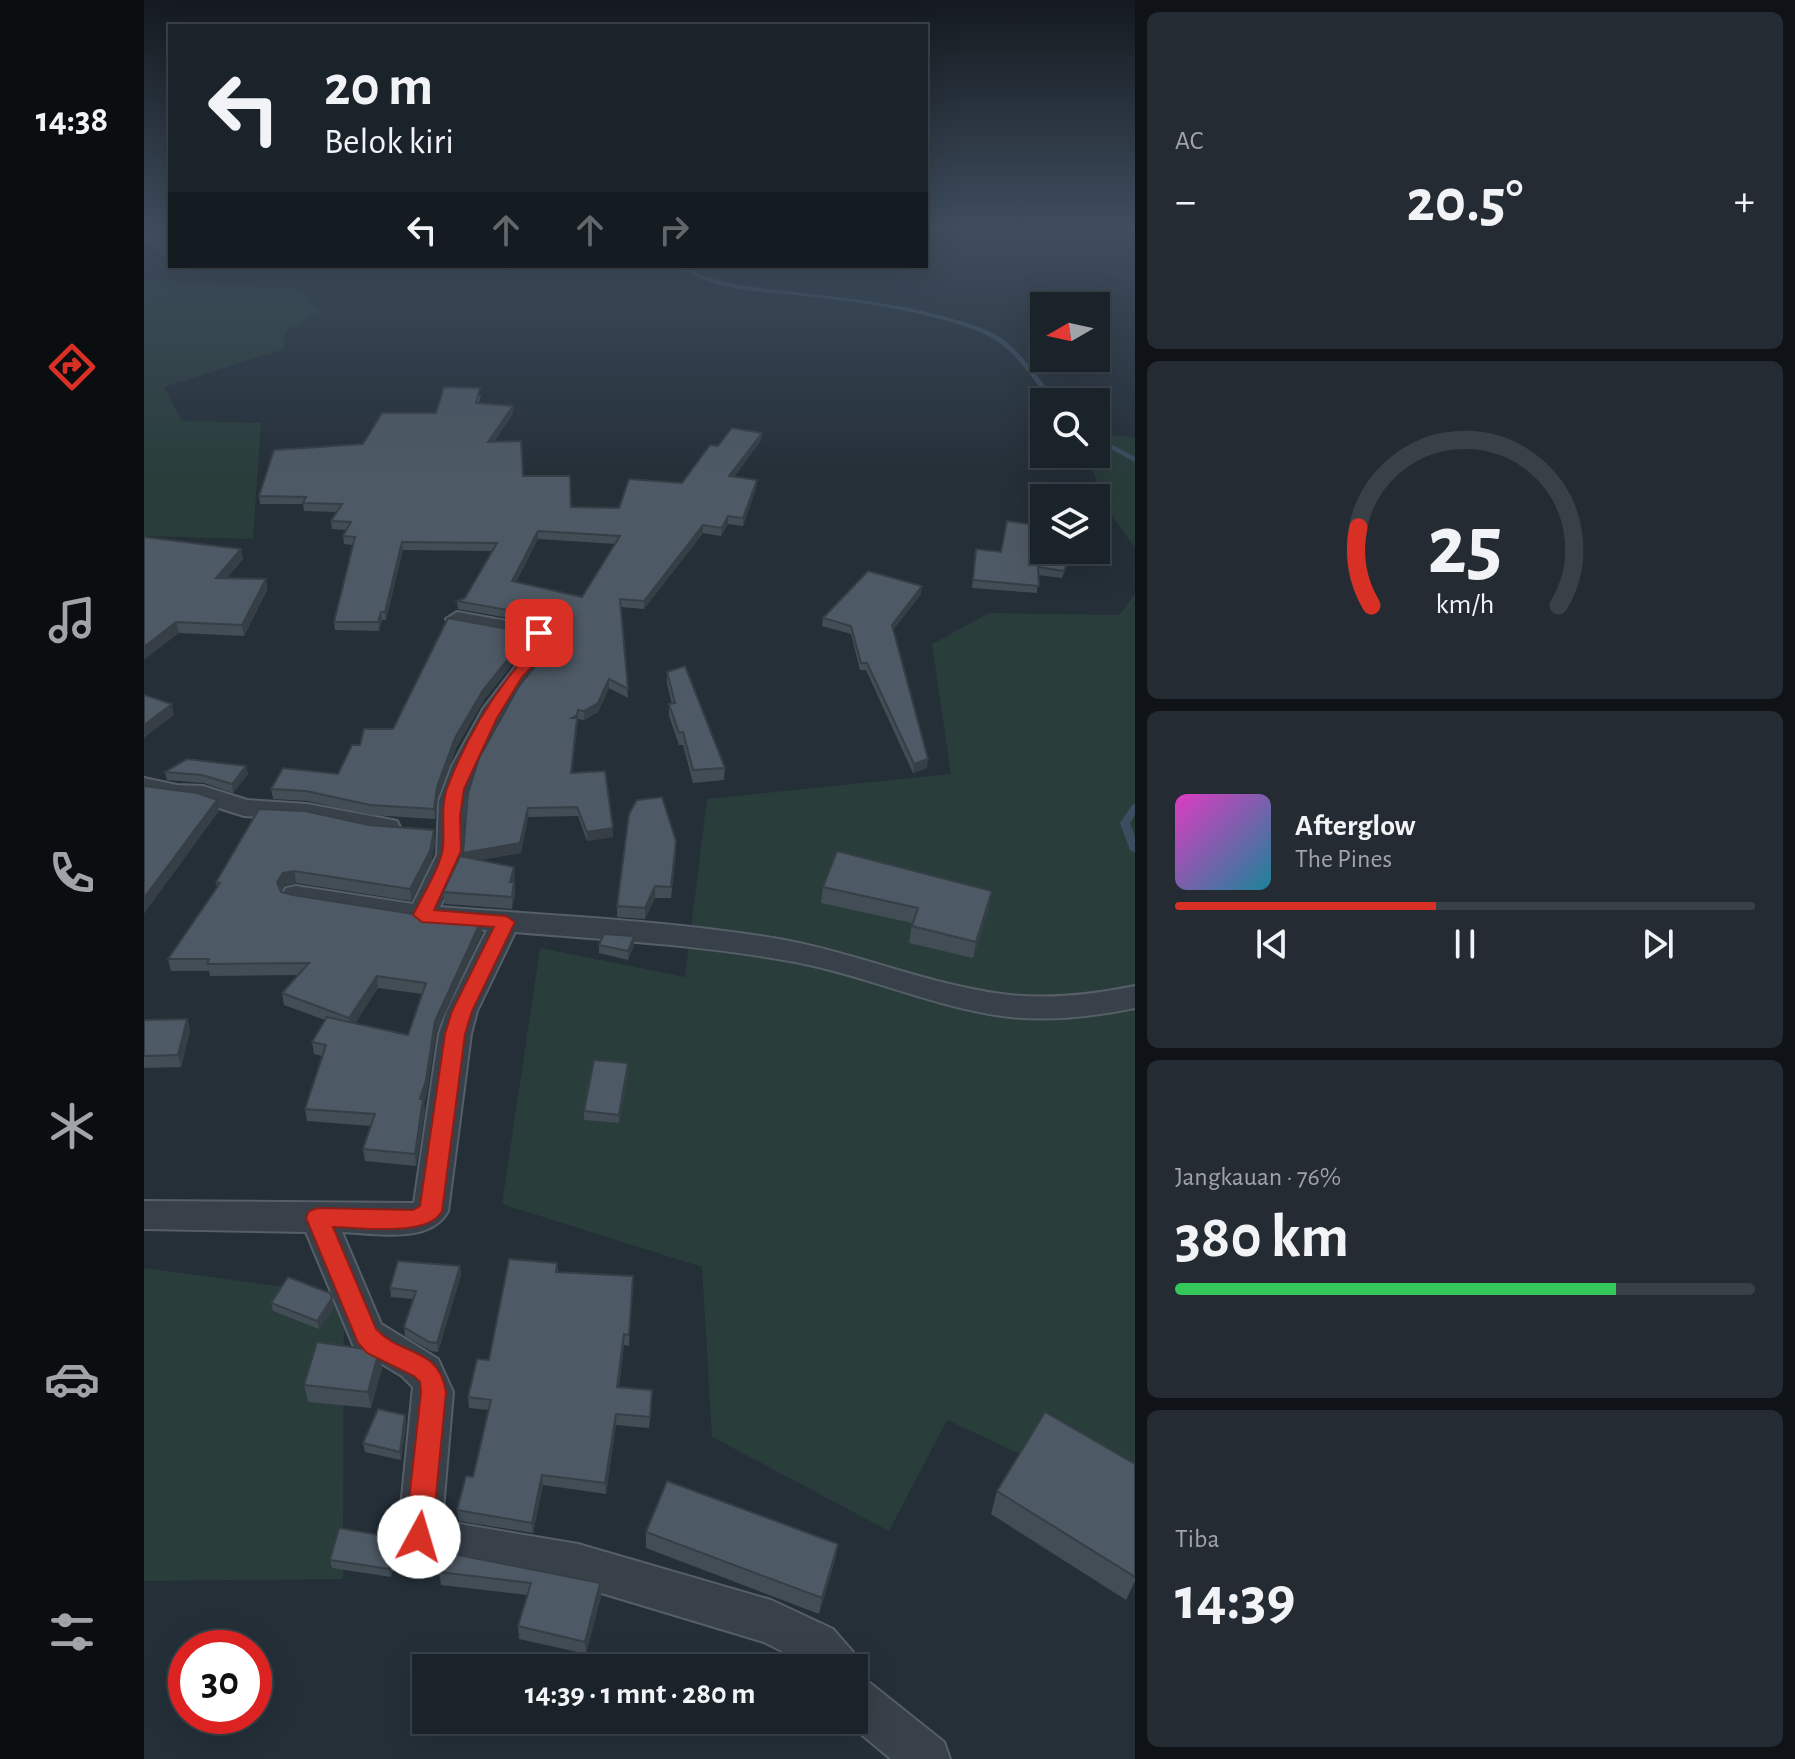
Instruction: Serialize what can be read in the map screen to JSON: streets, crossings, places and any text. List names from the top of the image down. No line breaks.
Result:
{"north":"left","page":{"tabs":"14:38","tile":["AC",["Jangkauan · 76%","380 km"],["Tiba","14:39"]],"turn":["20 m","Belok kiri"],"heat":["−","20.5°","+"],"song":["Afterglow","The Pines"],"limit":"30","trip":"14:39 · 1 mnt · 280 m","gauge":["25","km/h"]}}
